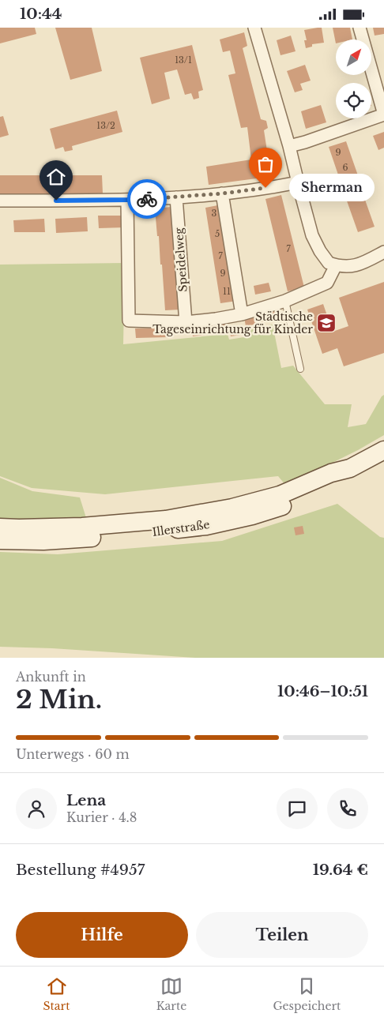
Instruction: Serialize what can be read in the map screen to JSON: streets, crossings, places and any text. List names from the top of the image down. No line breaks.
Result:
{"streets":{"main road":["Illerstraße"],"street":["Speidelweg"]},"places":{"other":["Sherman"],"school or university":["Städtische Tageseinrichtung für Kinder"]},"house_numbers":["13/1","13/2","9","6","3","5","7","7","9","11"],"north":"top right","page":{"status":"10:44","bubble":"Sherman","heading":["2 Min.","Ankunft in","10:46–10:51"],"panel":["Lena","Kurier · 4.8","Bestellung #4957","19.64 €"],"bar":"Unterwegs · 60 m","buttons":["Hilfe","Teilen"],"tabs":["Start","Karte","Gespeichert"]}}
